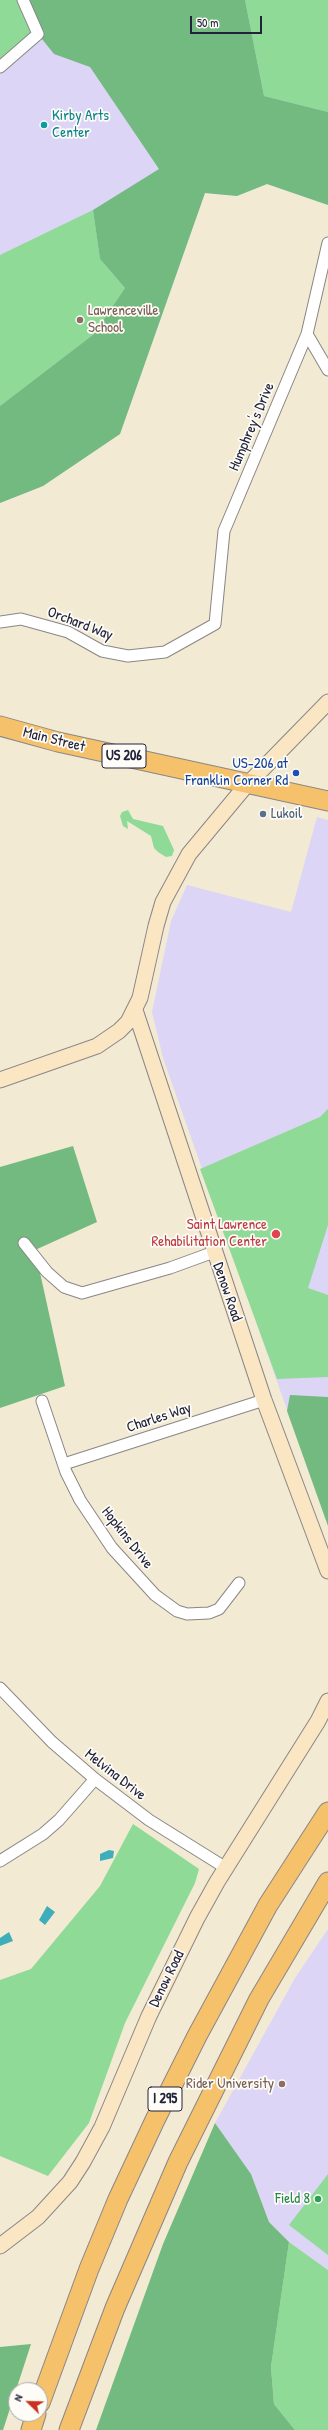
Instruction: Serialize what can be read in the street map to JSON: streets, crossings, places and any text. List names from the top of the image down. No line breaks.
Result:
{"streets":{"highway":["Main Street","US 206","I 295"],"street":["Humphrey's Drive","Orchard Way","Denow Road","Charles Way","Hopkins Drive","Melvina Drive"]},"crossings":[["Humphrey's Drive","Orchard Way"],["Main Street","US 206"],["Denow Road","Charles Way"],["Denow Road","Melvina Drive"],["Charles Way","Hopkins Drive"]],"places":["Kirby Arts Center","Lawrenceville School","US-206 at Franklin Corner Rd","Lukoil","Saint Lawrence Rehabilitation Center","Rider University","Field 8"],"scale_bar":"50 m","north":"top left"}
